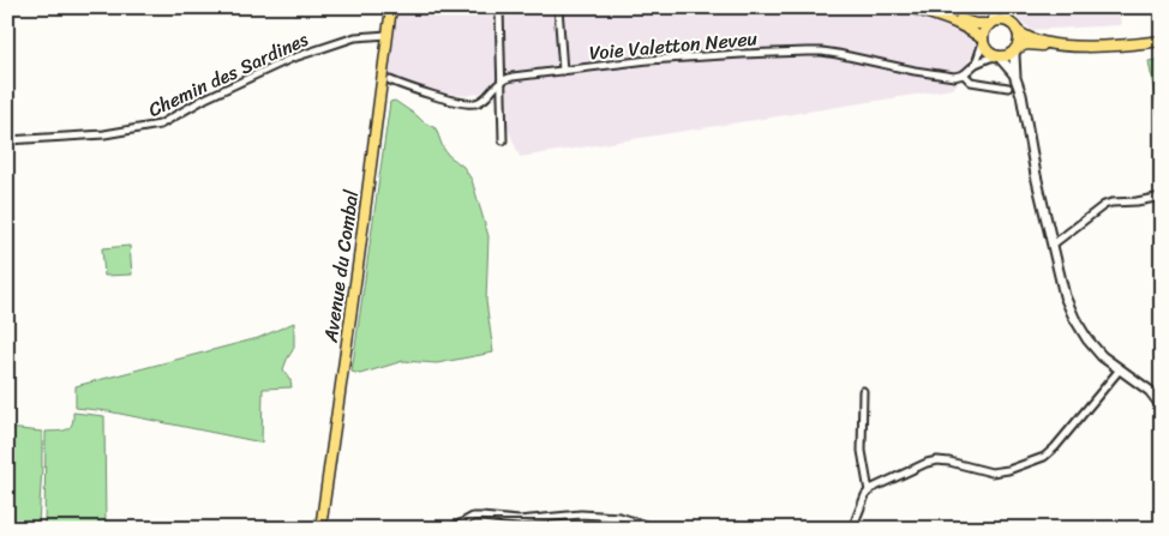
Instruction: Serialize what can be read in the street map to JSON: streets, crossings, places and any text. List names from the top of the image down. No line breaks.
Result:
{"streets":{"main road":["Avenue du Combal"],"street":["Voie Valetton Neveu","Chemin des Sardines"]},"crossings":[["Chemin des Sardines","Avenue du Combal"]]}
